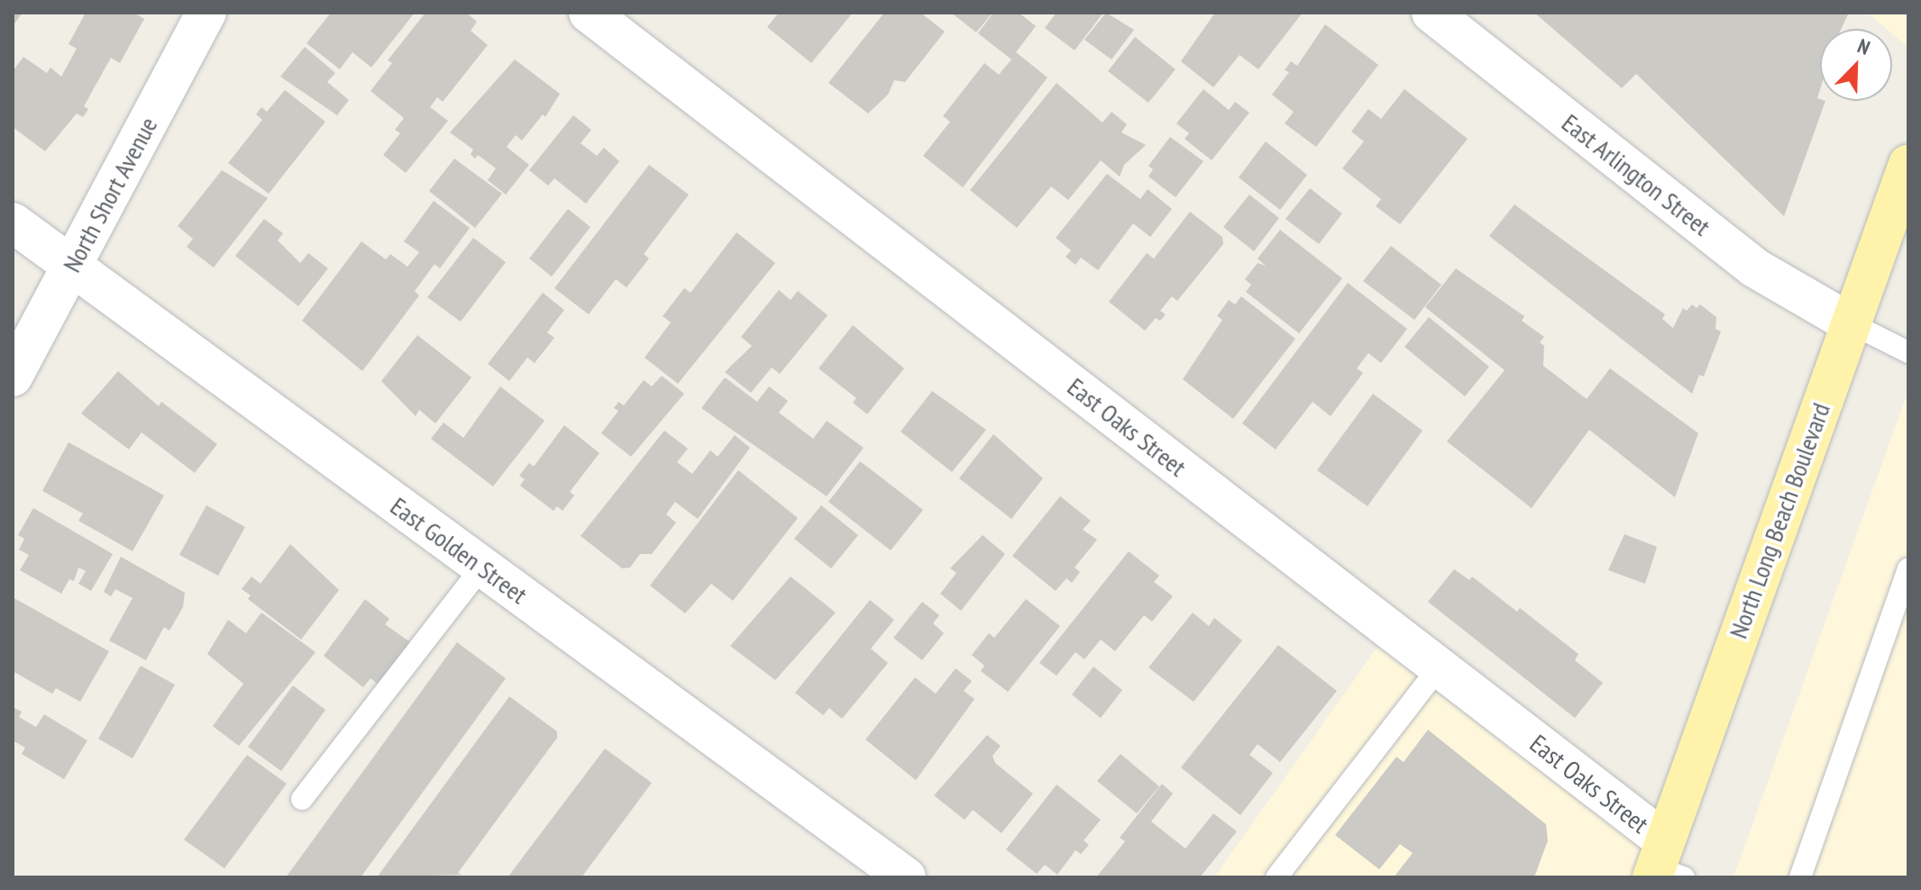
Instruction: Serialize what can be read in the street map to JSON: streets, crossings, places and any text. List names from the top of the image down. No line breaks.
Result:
{"streets":{"main road":["North Long Beach Boulevard"],"street":["East Arlington Street","North Short Avenue","East Oaks Street","East Golden Street"]},"crossings":[["East Arlington Street","North Long Beach Boulevard"],["North Short Avenue","East Golden Street"],["East Oaks Street","North Long Beach Boulevard"]],"north":"top right"}
